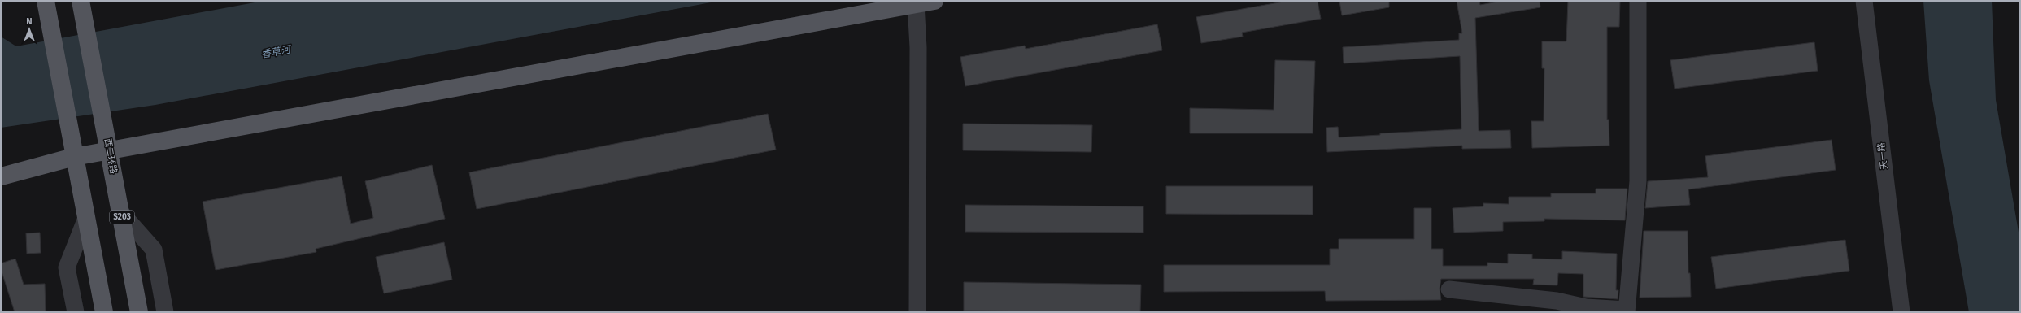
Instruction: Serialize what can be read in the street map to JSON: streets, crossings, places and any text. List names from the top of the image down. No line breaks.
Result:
{"streets":{"main road":["西二环路","S203"],"street":["天一路"]},"water":["香草河"],"north":"top"}
